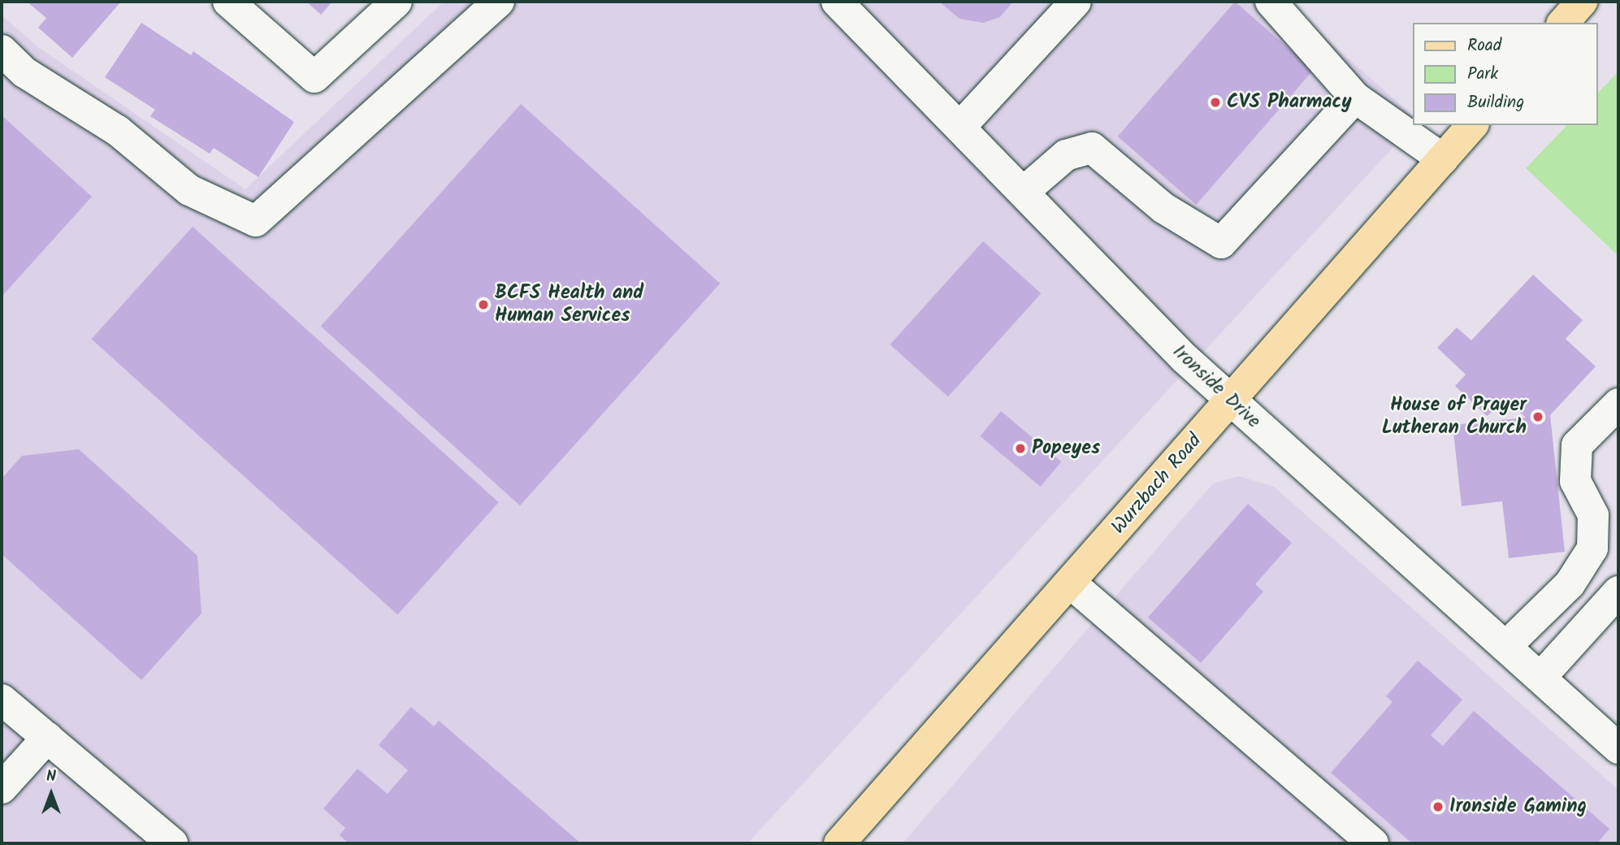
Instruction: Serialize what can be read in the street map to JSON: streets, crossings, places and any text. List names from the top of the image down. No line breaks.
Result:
{"streets":{"main road":["Wurzbach Road"],"street":["Ironside Drive"]},"crossings":[["Ironside Drive","Wurzbach Road"]],"places":["CVS Pharmacy","BCFS Health and Human Services","House of Prayer Lutheran Church","Popeyes","Ironside Gaming"],"legend":["Road","Park","Building"],"north":"top"}
